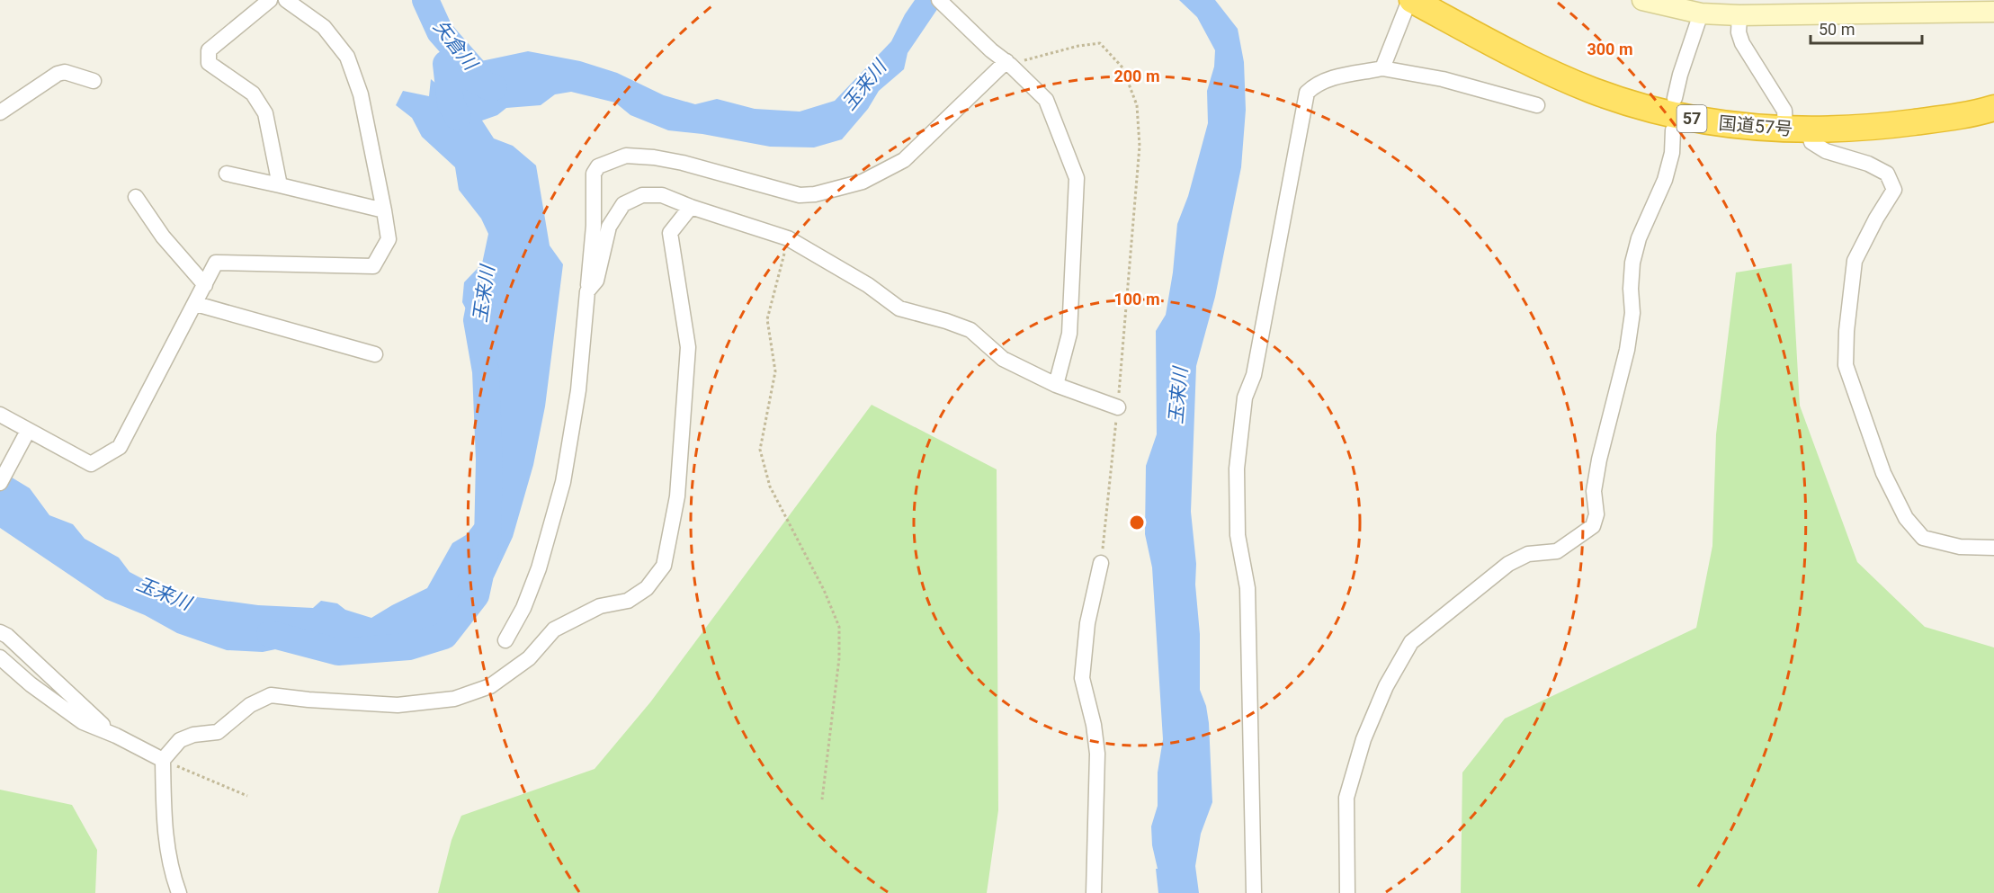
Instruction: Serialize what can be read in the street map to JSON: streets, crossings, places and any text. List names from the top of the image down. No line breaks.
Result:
{"streets":{"highway":["57","国道57号"]},"water":["矢倉川","玉来川"],"scale_bar":"50 m","rings":["300 m","200 m","100 m"]}
